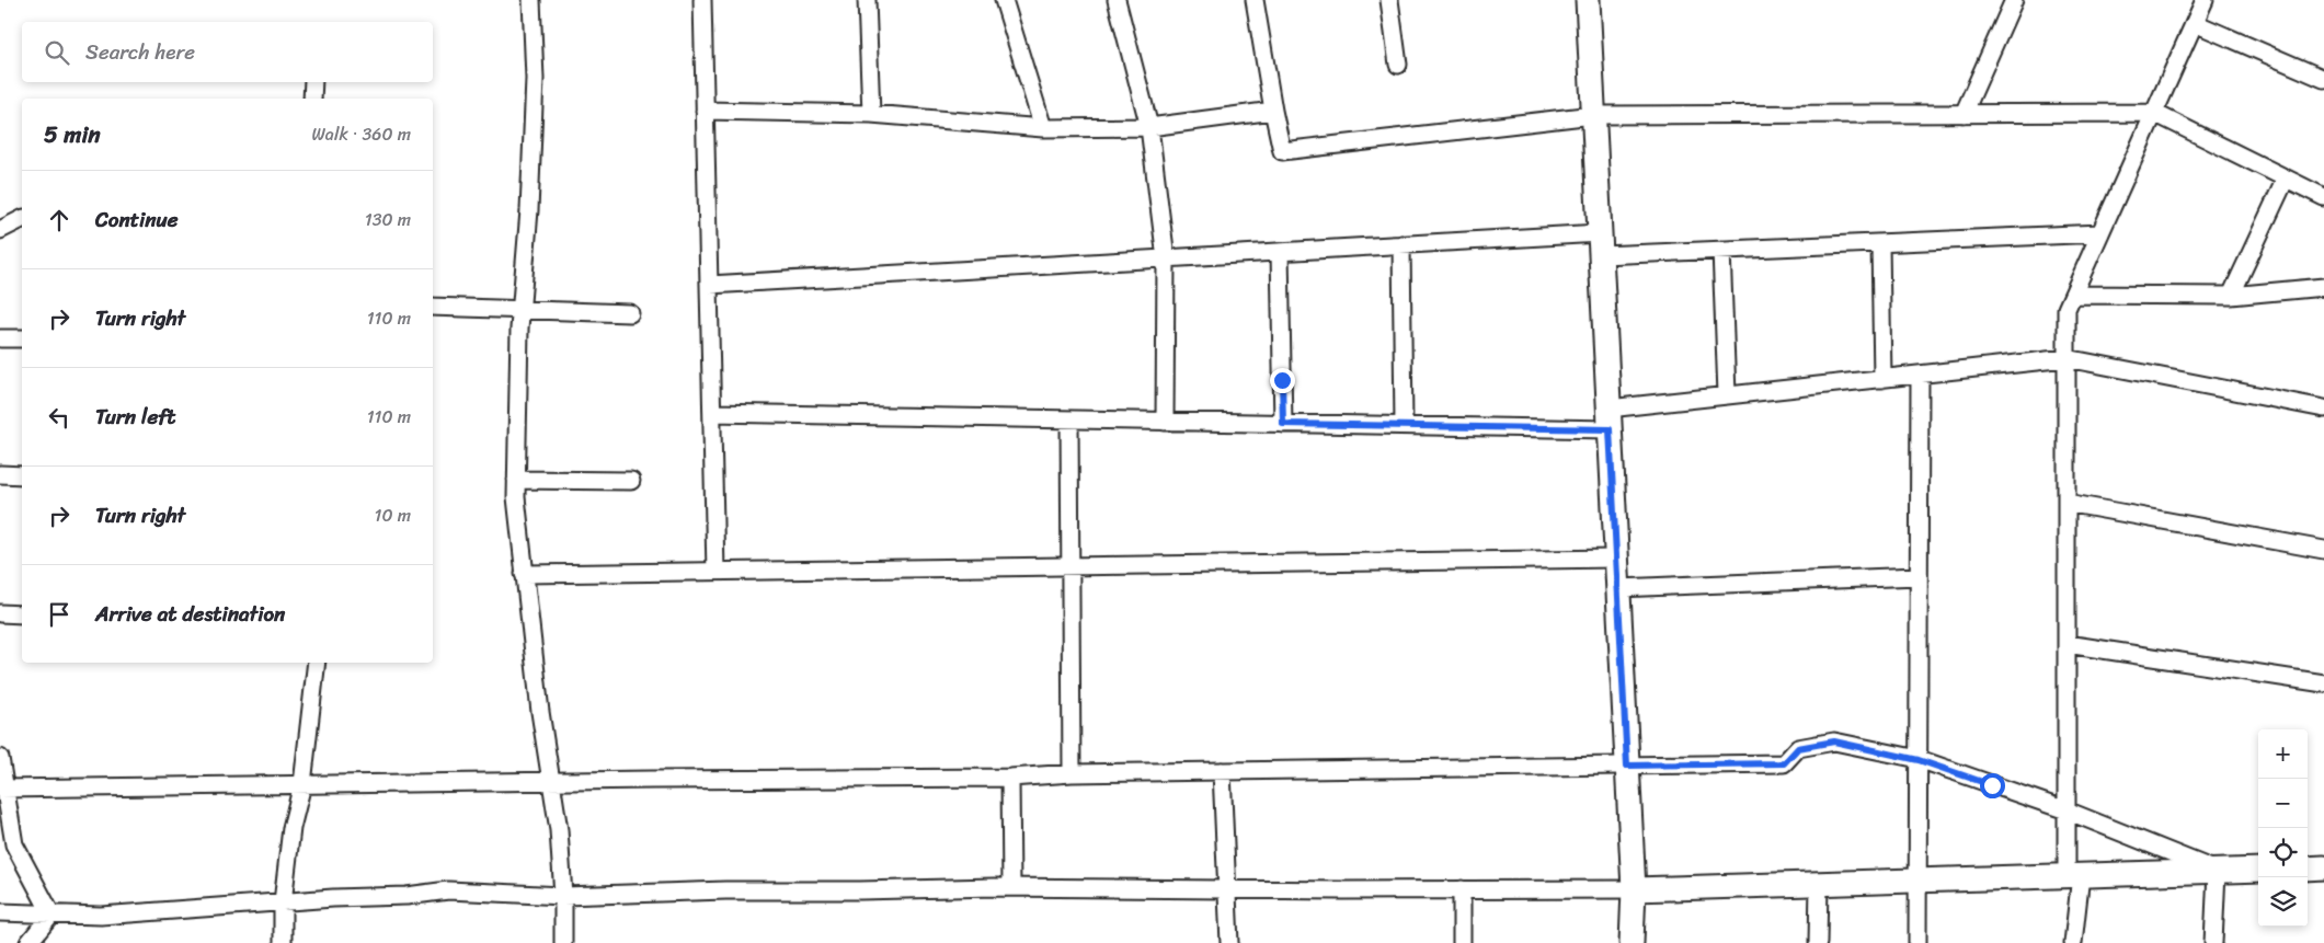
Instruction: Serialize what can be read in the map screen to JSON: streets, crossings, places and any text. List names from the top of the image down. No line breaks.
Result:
{"page":{"search":"Search here","heading":["5 min","Walk · 360 m"],"list":[["Continue","130 m"],["Turn right","110 m"],["Turn left","110 m"],["Turn right","10 m"],"Arrive at destination"],"map_buttons":["+","−"]}}
